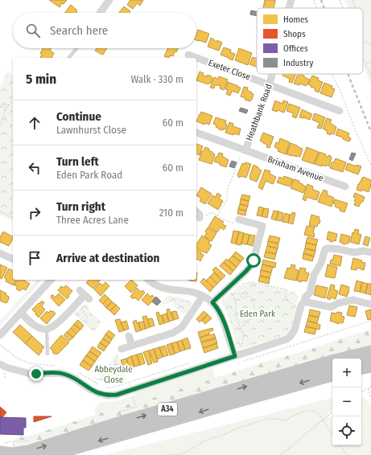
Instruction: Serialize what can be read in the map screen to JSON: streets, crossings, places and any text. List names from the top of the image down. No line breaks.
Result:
{"streets":{"highway":["A34"],"street":["Exeter Close","Heathbank Road","Brixham Avenue"]},"crossings":[["Exeter Close","Heathbank Road"],["Heathbank Road","Brixham Avenue"]],"parks":["Eden Park","Abbeydale Close"],"legend":["Homes","Shops","Offices","Industry"],"page":{"search":"Search here","heading":["5 min","Walk · 330 m"],"list":[["Continue","Lawnhurst Close","60 m"],["Turn left","Eden Park Road","60 m"],["Turn right","Three Acres Lane","210 m"],"Arrive at destination"],"map_buttons":["+","−"]}}
